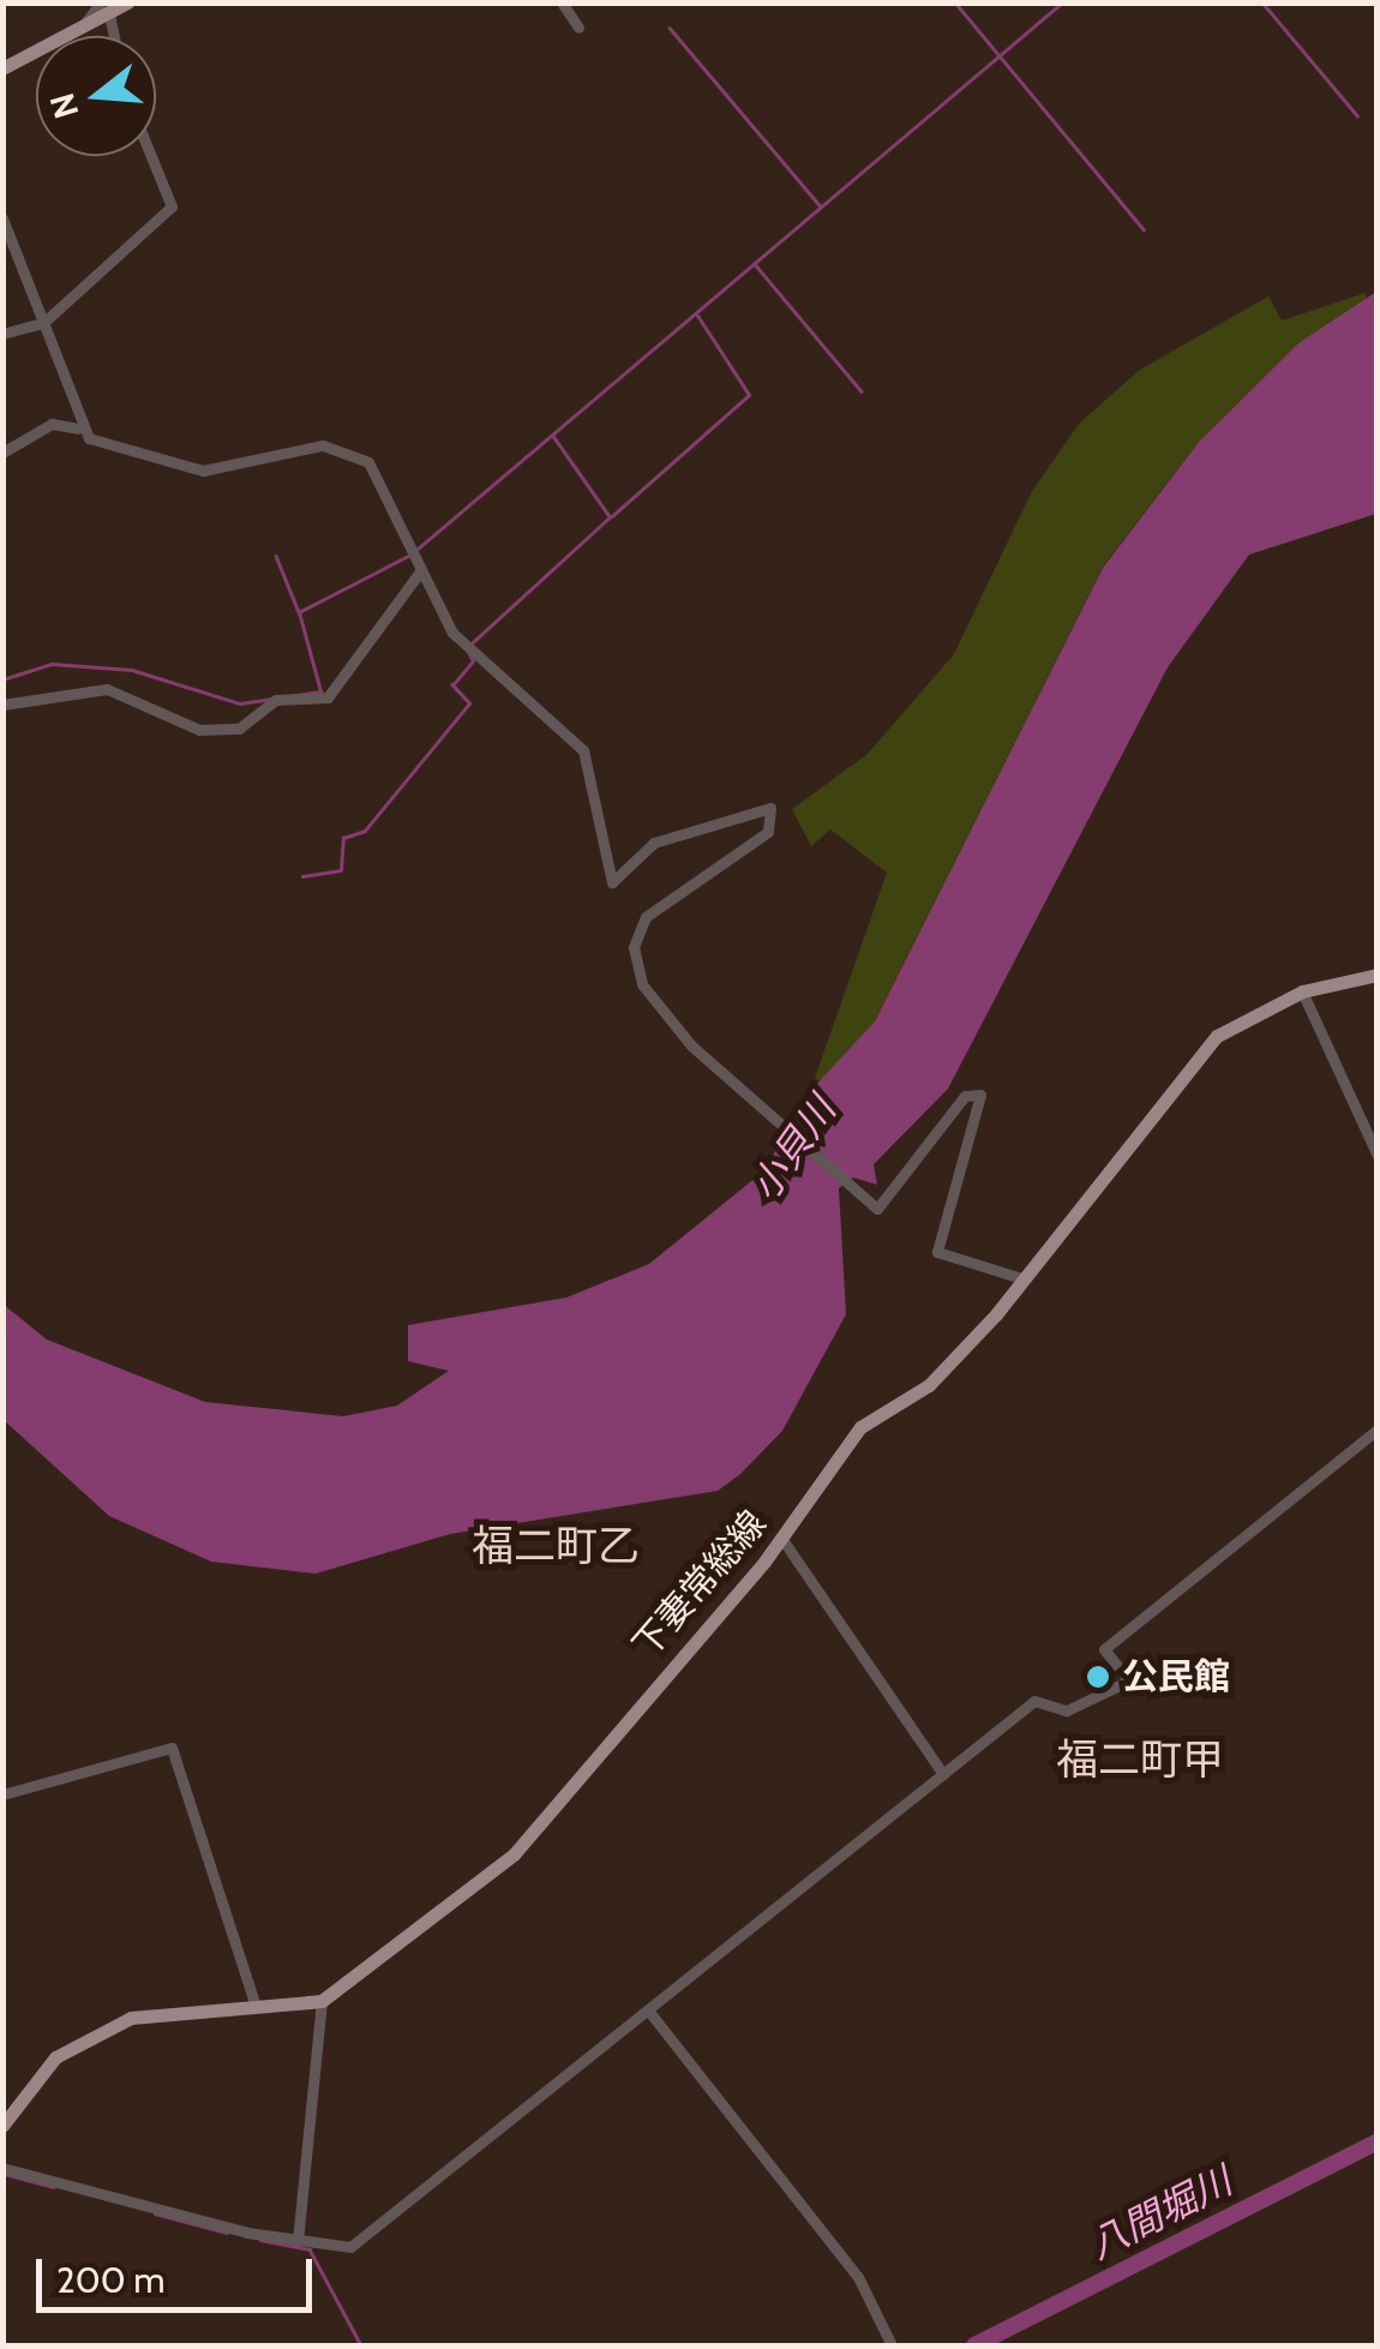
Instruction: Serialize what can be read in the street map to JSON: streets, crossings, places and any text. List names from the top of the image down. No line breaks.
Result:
{"streets":{"main road":["下妻常総線"]},"districts":["福二町乙","福二町甲"],"water":["小貝川","八間堀川"],"places":["公民館"],"scale_bar":"200 m","north":"left"}
